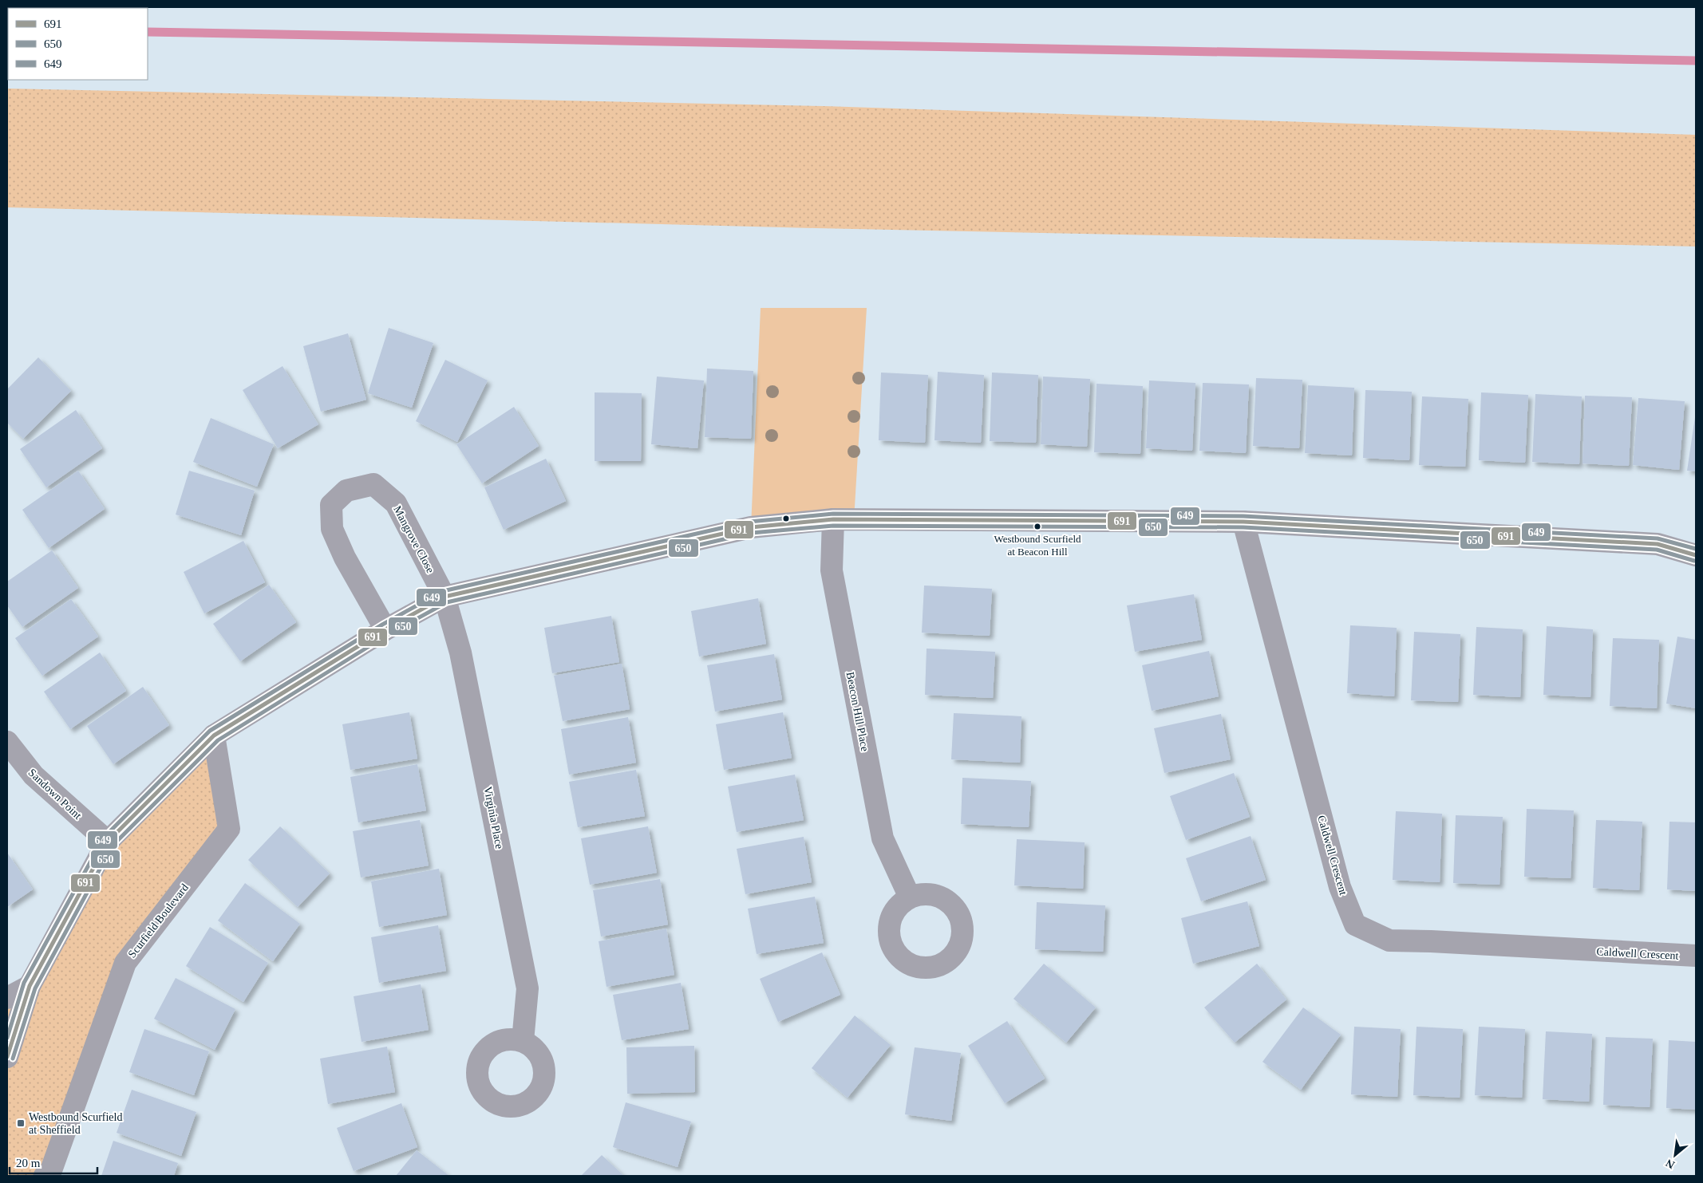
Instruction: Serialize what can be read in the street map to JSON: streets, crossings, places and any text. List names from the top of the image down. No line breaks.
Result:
{"streets":{"street":["Mangrove Close","Beacon Hill Place","Sandown Point","Virginia Place","Caldwell Crescent","Scurfield Boulevard"]},"crossings":[["Mangrove Close","Virginia Place"]],"places":{"other":["Westbound Scurfield at Beacon Hill"],"transit":["Westbound Scurfield at Sheffield"]},"lines":["transit line 649","transit line 691","transit line 650"],"legend":["691","650","649"],"scale_bar":"20 m","north":"bottom left"}
